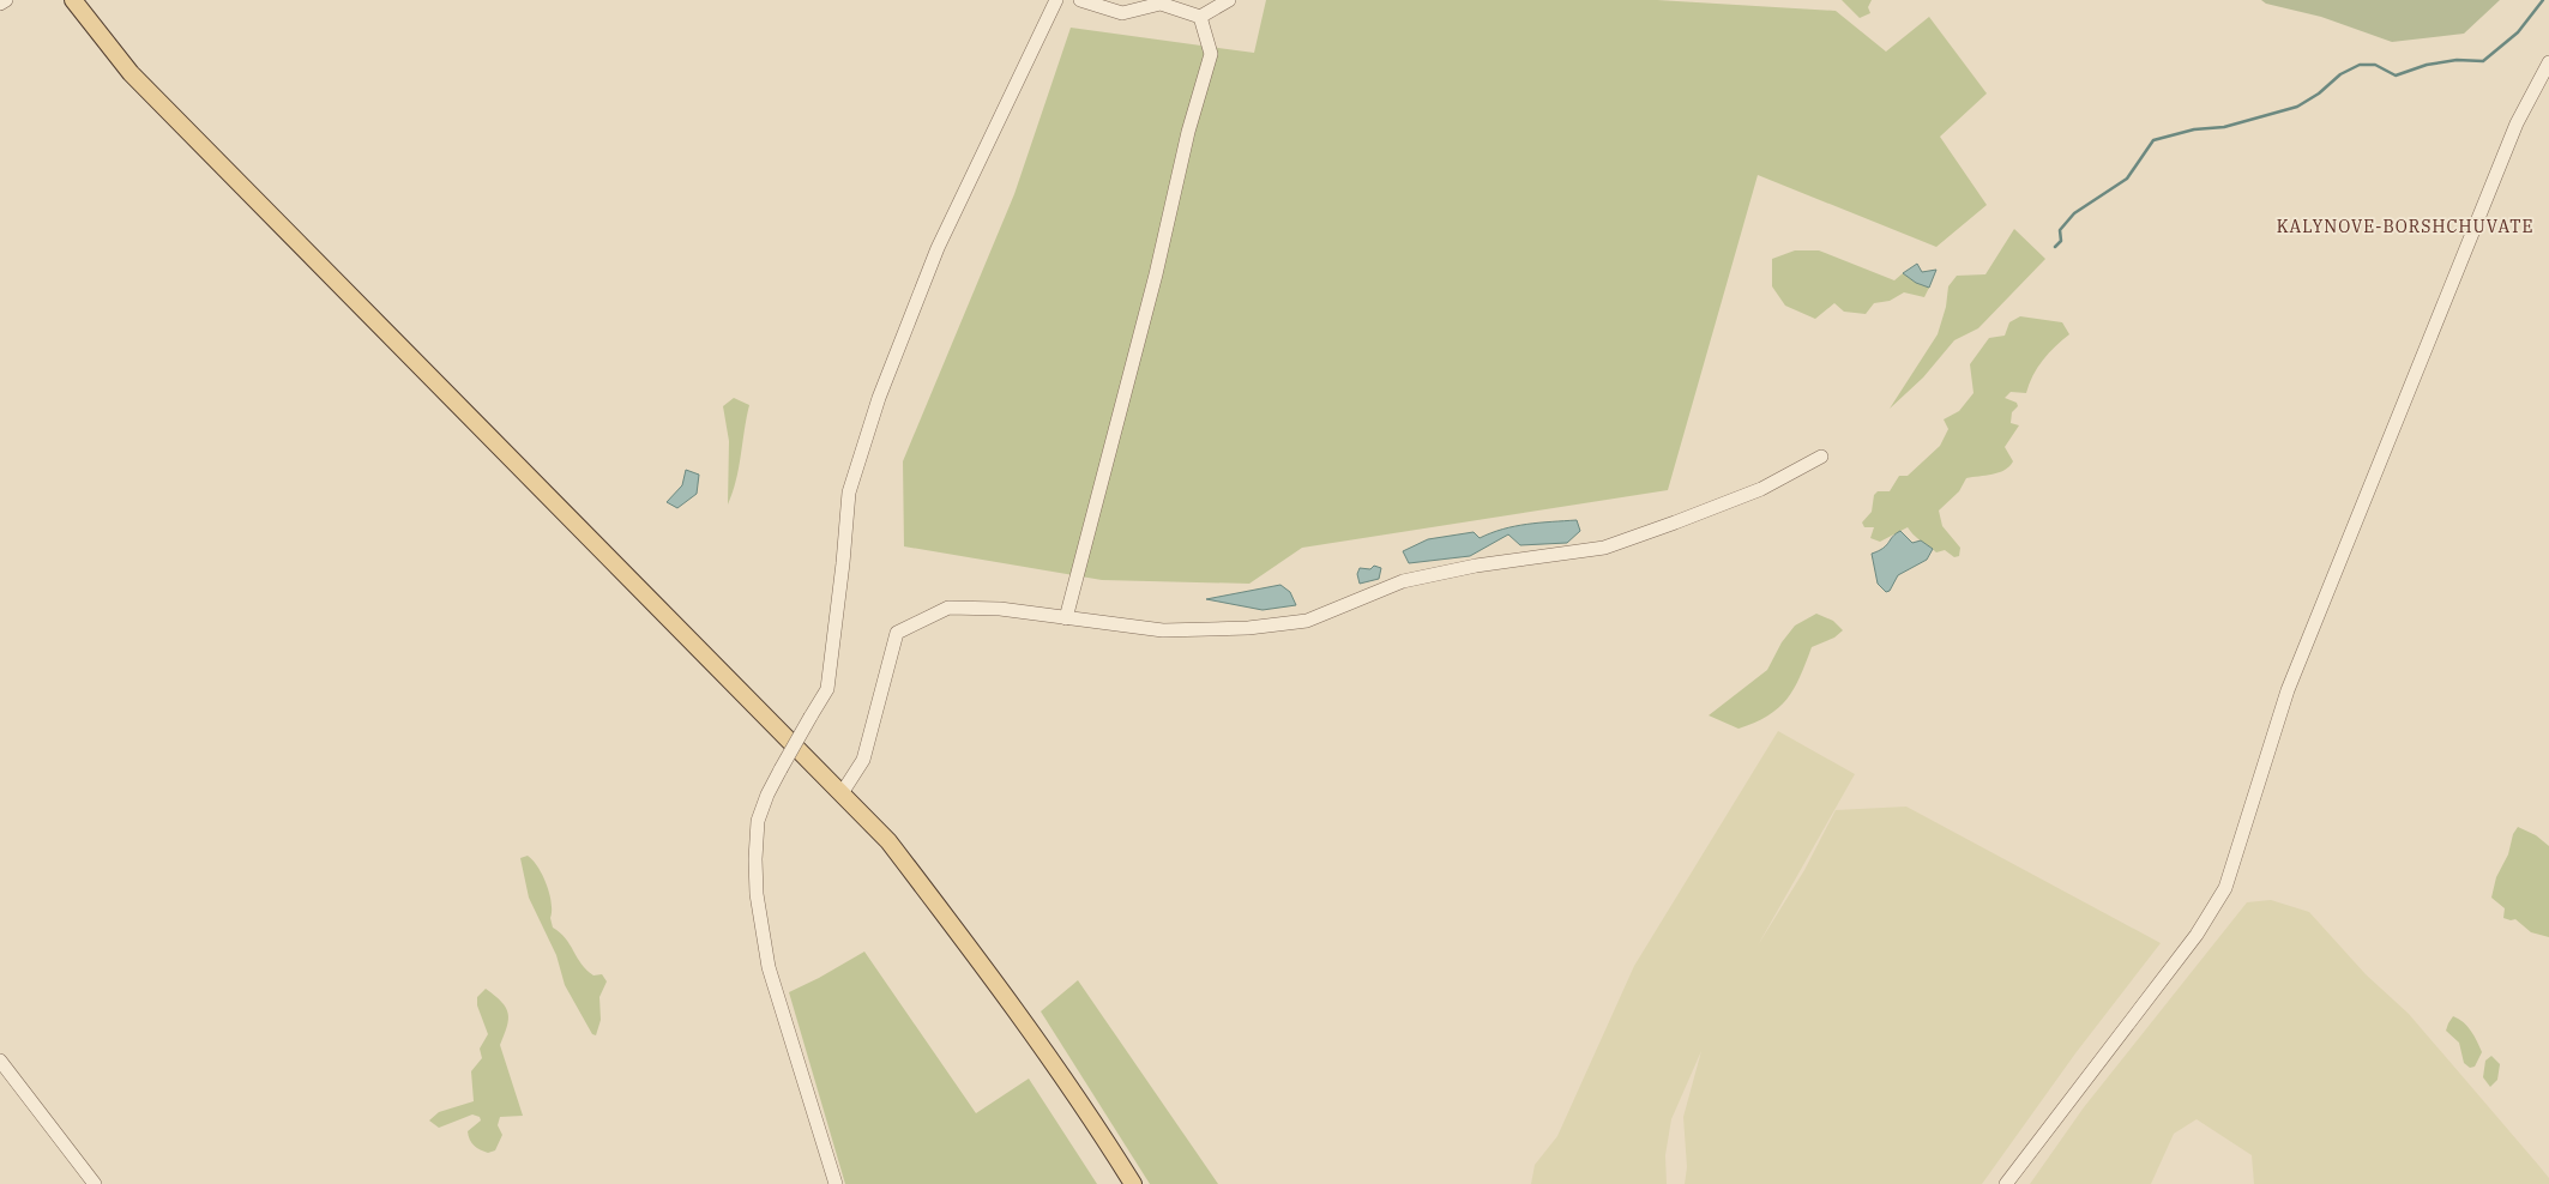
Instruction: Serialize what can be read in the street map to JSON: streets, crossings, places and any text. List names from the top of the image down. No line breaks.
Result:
{"districts":["KALYNOVE-BORSHCHUVATE"]}
